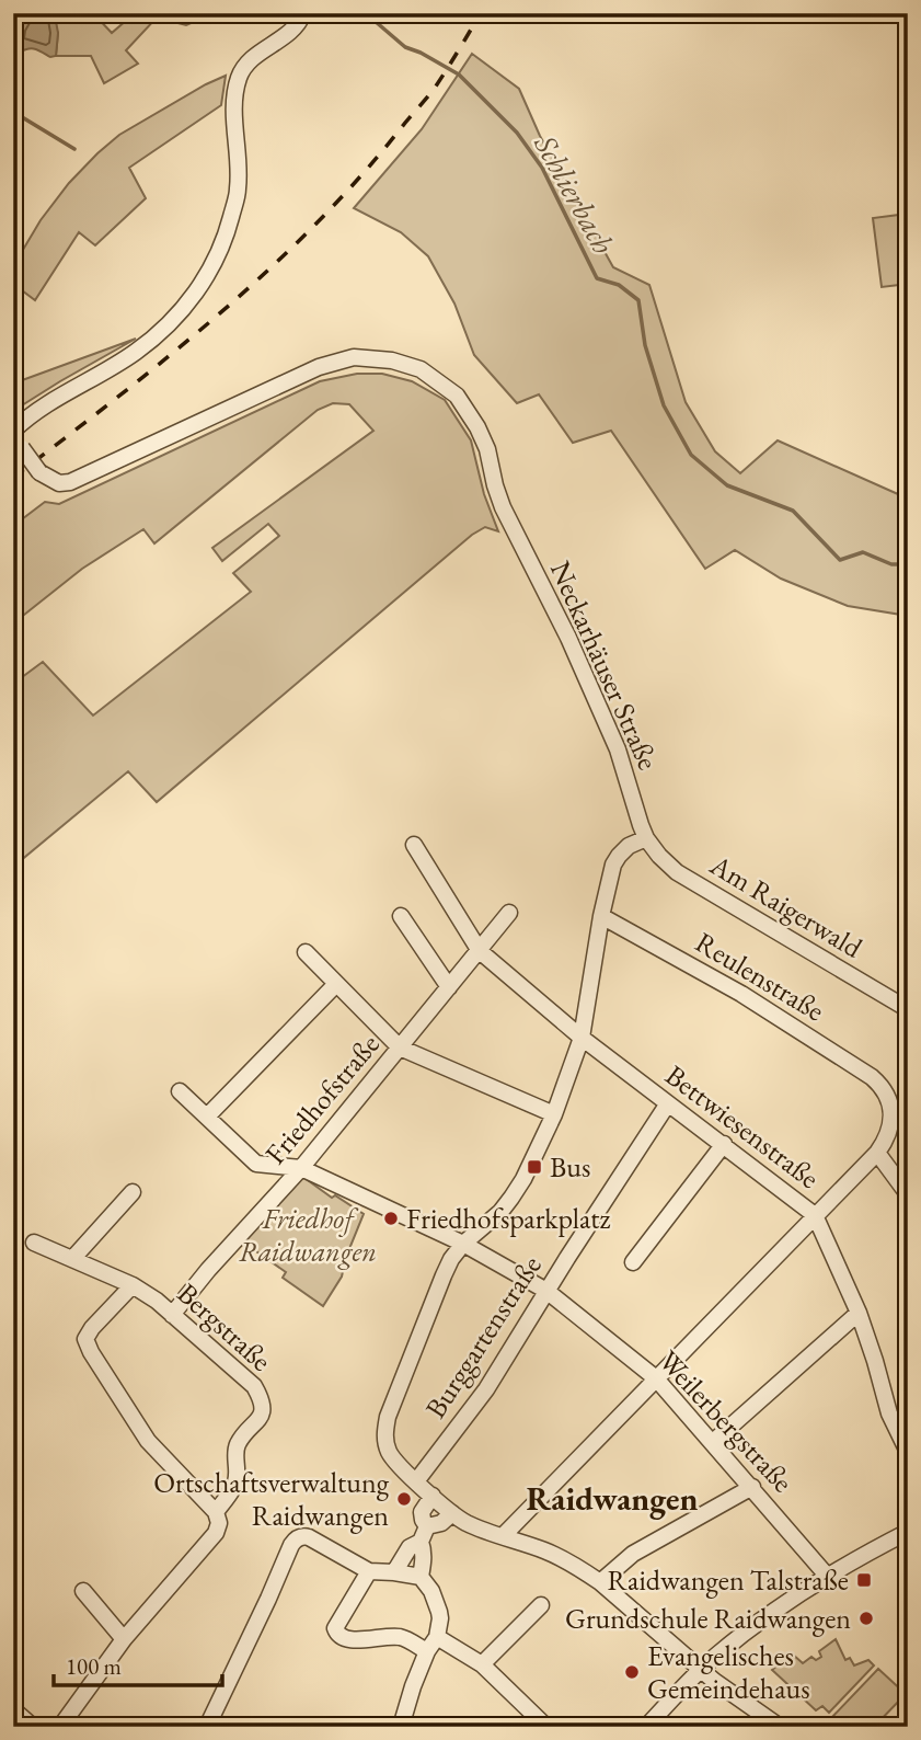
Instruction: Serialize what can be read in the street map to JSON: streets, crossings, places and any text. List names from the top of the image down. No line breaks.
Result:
{"streets":{"street":["Neckarhäuser Straße","Am Raigerwald","Reulenstraße","Friedhofstraße","Bettwiesenstraße","Bergstraße","Burggartenstraße","Weilerbergstraße"]},"crossings":[["Neckarhäuser Straße","Am Raigerwald"],["Friedhofstraße","Bettwiesenstraße"],["Friedhofstraße","Bergstraße"],["Friedhofstraße","Weilerbergstraße"],["Bettwiesenstraße","Burggartenstraße"],["Burggartenstraße","Weilerbergstraße"]],"districts":["Raidwangen"],"water":["Schlierbach"],"parks":["Friedhof Raidwangen"],"places":{"transit":["Bus","Raidwangen Talstraße"],"other":["Friedhofsparkplatz","Ortschaftsverwaltung Raidwangen","Grundschule Raidwangen","Evangelisches Gemeindehaus"]},"scale_bar":"100 m"}
